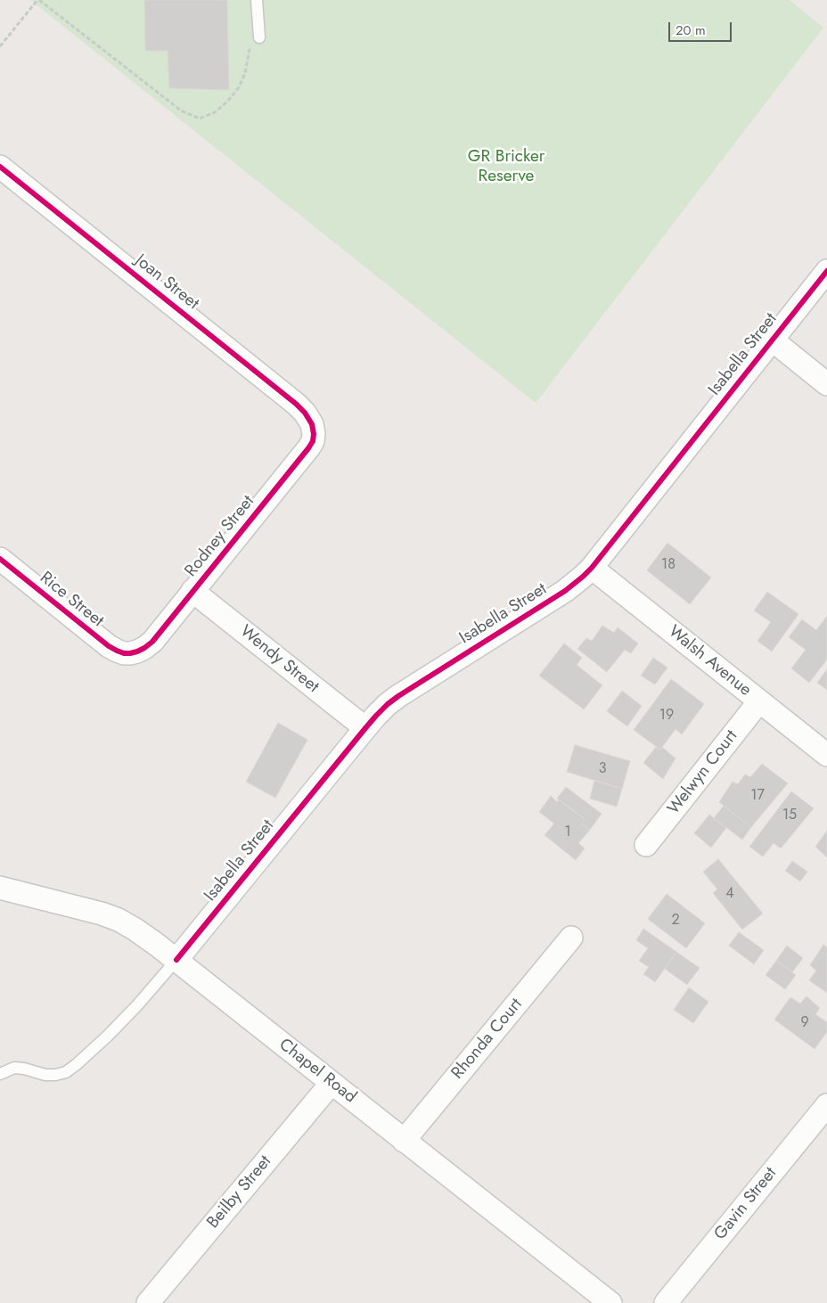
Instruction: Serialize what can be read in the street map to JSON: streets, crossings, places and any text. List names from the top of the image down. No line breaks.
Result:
{"streets":{"street":["Joan Street","Isabella Street","Rodney Street","Rice Street","Wendy Street","Walsh Avenue","Welwyn Court","Rhonda Court","Chapel Road","Beilby Street","Gavin Street"]},"crossings":[["Joan Street","Rodney Street"],["Isabella Street","Wendy Street"],["Isabella Street","Walsh Avenue"],["Isabella Street","Chapel Road"],["Rodney Street","Rice Street"],["Rodney Street","Wendy Street"],["Walsh Avenue","Welwyn Court"],["Rhonda Court","Chapel Road"],["Chapel Road","Beilby Street"]],"parks":["GR Bricker Reserve"],"house_numbers":["18","19","3","17","15","1","4","2","9"],"scale_bar":"20 m"}
